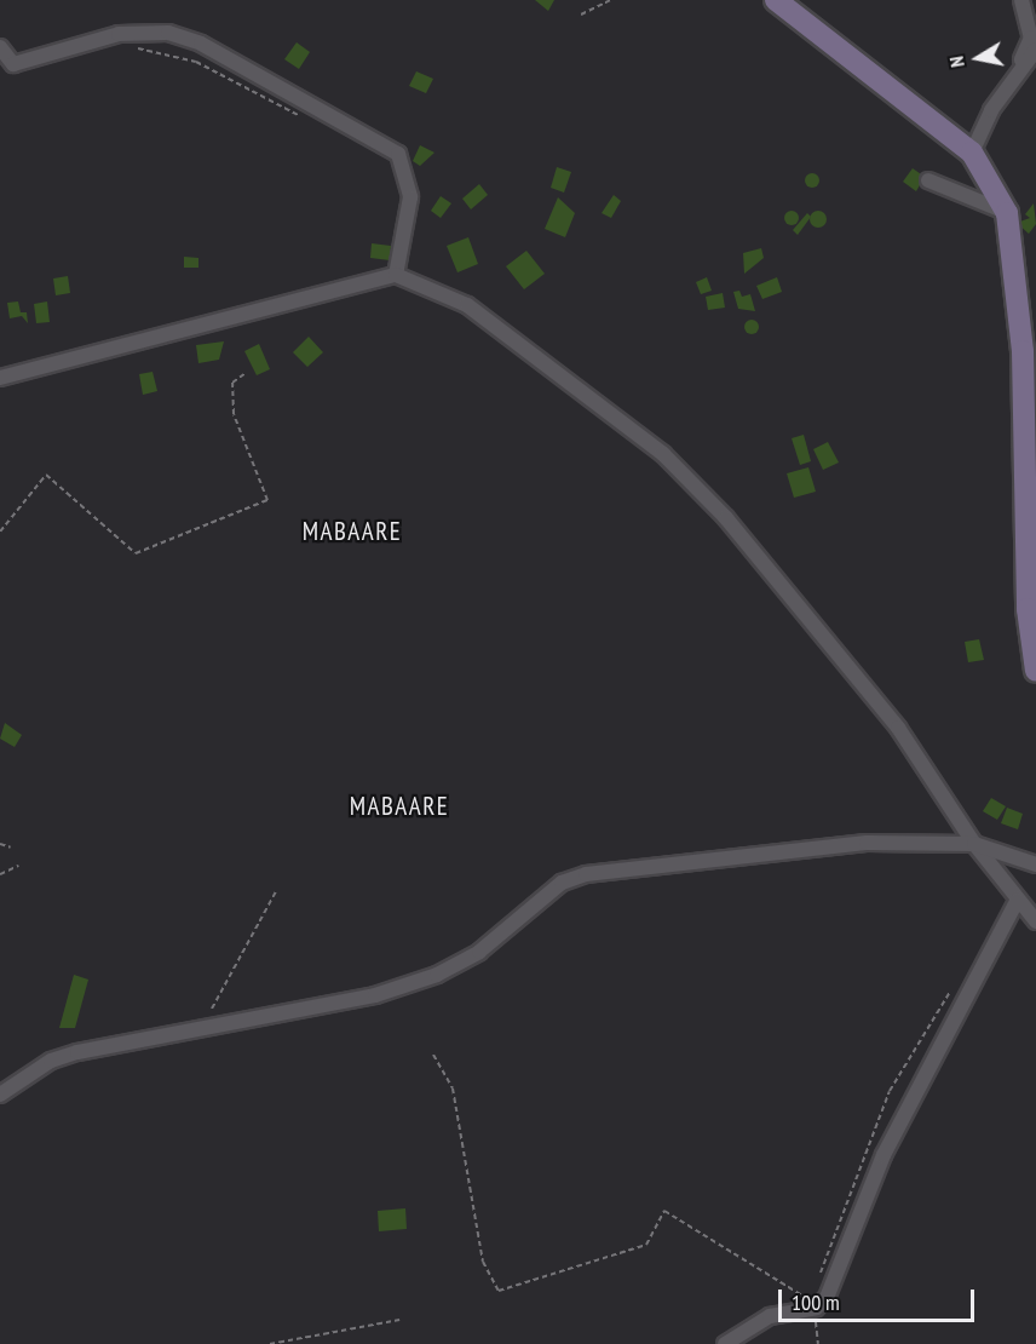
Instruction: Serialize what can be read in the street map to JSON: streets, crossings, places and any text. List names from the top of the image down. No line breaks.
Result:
{"districts":["MABAARE","MABAARE"],"scale_bar":"100 m","north":"left"}
